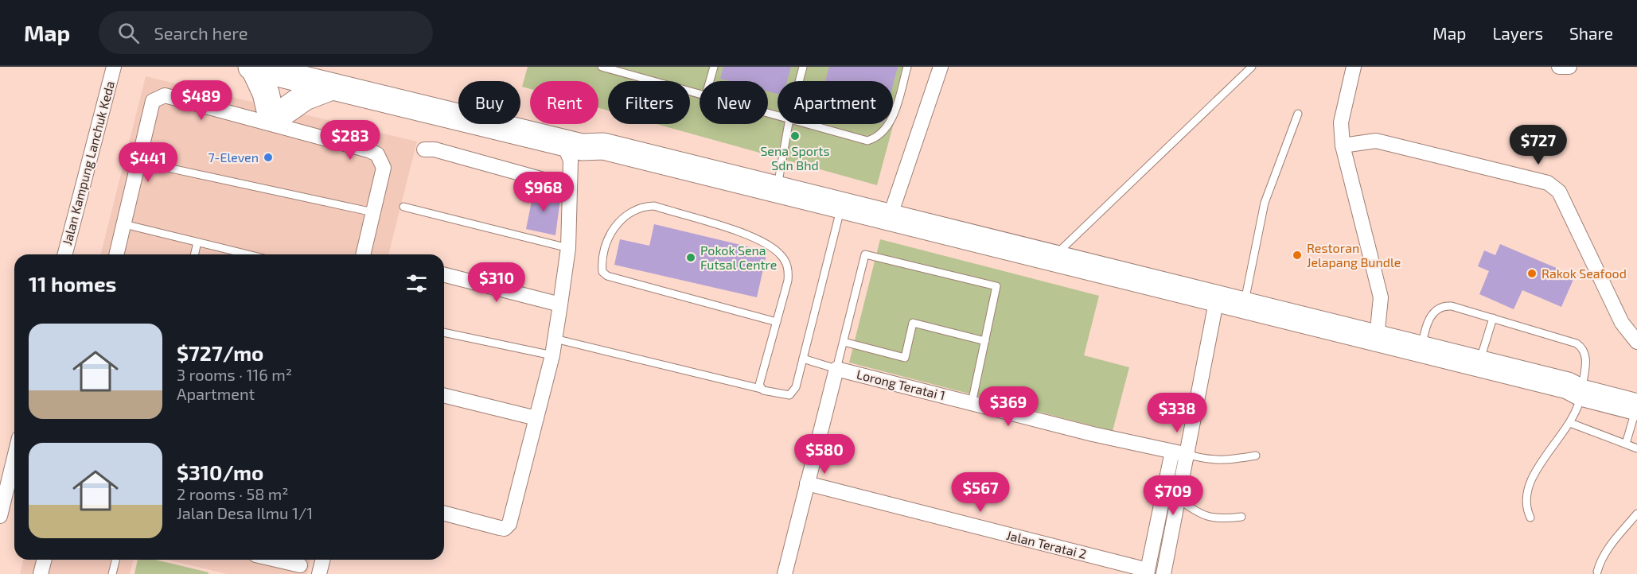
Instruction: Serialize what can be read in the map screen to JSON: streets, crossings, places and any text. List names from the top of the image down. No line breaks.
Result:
{"streets":{"street":["Jalan Kampung Lanchuk Keda","Lorong Teratai 1","Jalan Teratai 2"]},"places":["Sena Sports Sdn Bhd","7-Eleven","Restoran Jelapang Bundle","Pokok Sena Futsal Centre","Rakok Seafood"],"page":{"header":"Map","search":"Search here","nav":["Map","Layers","Share"],"price":["$489","$283","$727","$441","$968","$310","$369","$338","$580","$567","$709"],"chip":["Buy","Rent","Filters","New","Apartment"],"heading":"11 homes","list":[{"name":"$727/mo","note":"3 rooms · 116 m² · Apartment"},{"name":"$310/mo","note":"2 rooms · 58 m² · Jalan Desa Ilmu 1/1"}]}}
